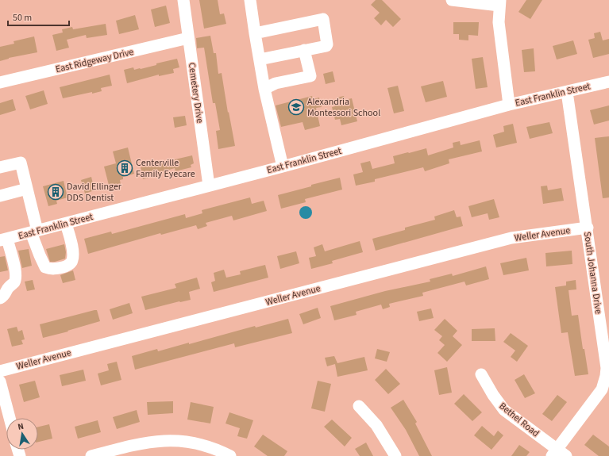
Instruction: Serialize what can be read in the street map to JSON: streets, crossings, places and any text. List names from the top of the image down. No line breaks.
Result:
{"streets":{"street":["East Ridgeway Drive","Cemetery Drive","East Franklin Street","Weller Avenue","South Johanna Drive","Bethel Road"]},"crossings":[["East Ridgeway Drive","Cemetery Drive"],["Cemetery Drive","East Franklin Street"],["East Franklin Street","South Johanna Drive"],["Weller Avenue","South Johanna Drive"],["South Johanna Drive","Bethel Road"]],"places":{"school or university":["Alexandria Montessori School"],"building":["Centerville Family Eyecare","David Ellinger DDS Dentist"]},"scale_bar":"50 m","north":"top"}
